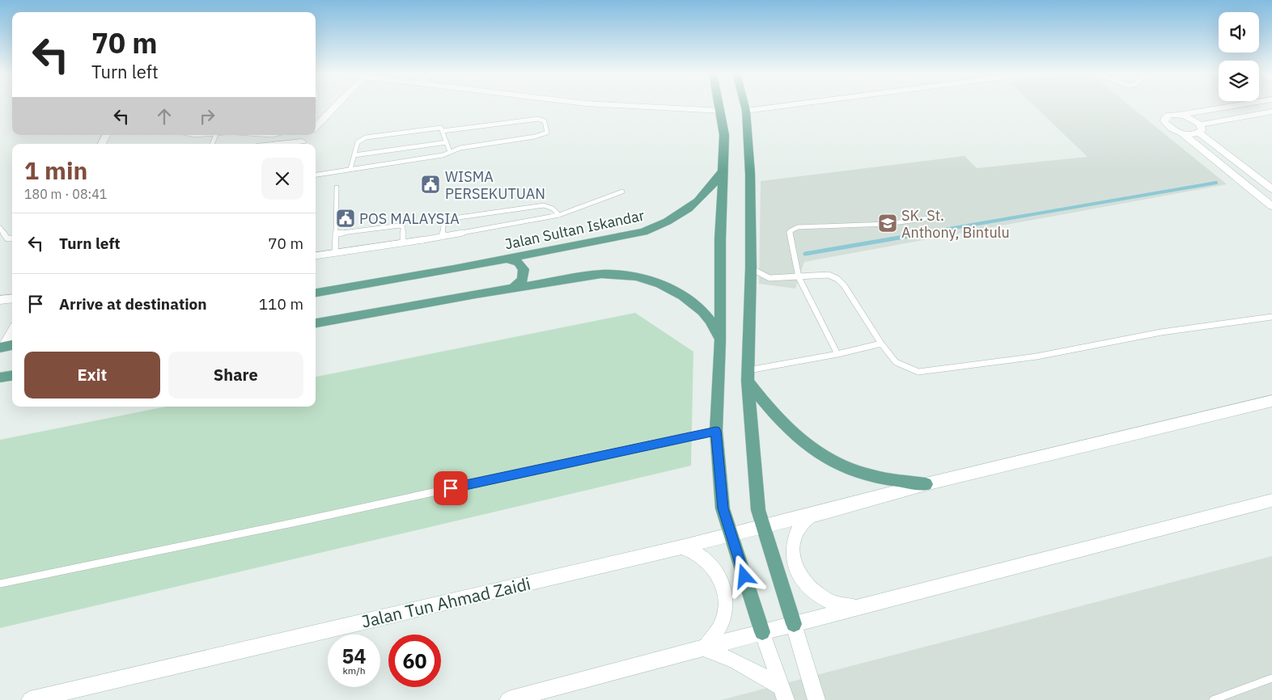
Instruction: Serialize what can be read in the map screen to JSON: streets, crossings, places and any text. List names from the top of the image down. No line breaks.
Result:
{"streets":{"main road":["Jalan Sultan Iskandar","Jalan Tun Ahmad Zaidi"]},"places":{"public building":["WISMA PERSEKUTUAN","POS MALAYSIA"],"school or university":["SK. St. Anthony, Bintulu"]},"page":{"turn":["70 m","Turn left"],"heading":["1 min","180 m · 08:41"],"list":[{"name":"Turn left","value":"70 m"},{"name":"Arrive at destination","value":"110 m"}],"buttons":["Exit","Share"],"speed":"54 km/h","limit":"60"}}
